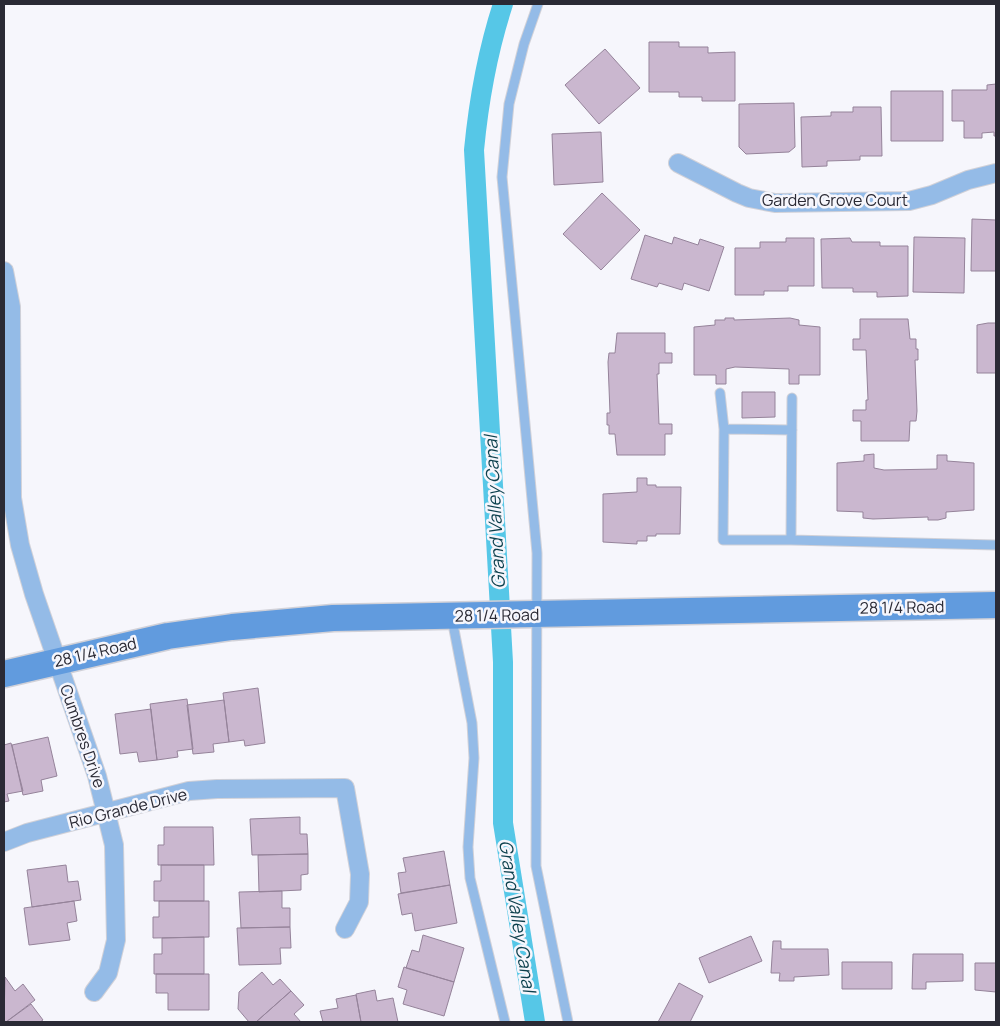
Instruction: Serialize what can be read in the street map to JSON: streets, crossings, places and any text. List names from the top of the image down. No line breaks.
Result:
{"streets":{"main road":["28 1/4 Road"],"street":["Garden Grove Court","Cumbres Drive","Rio Grande Drive"]},"crossings":[["28 1/4 Road","Cumbres Drive"],["Cumbres Drive","Rio Grande Drive"]],"water":["Grand Valley Canal"]}
